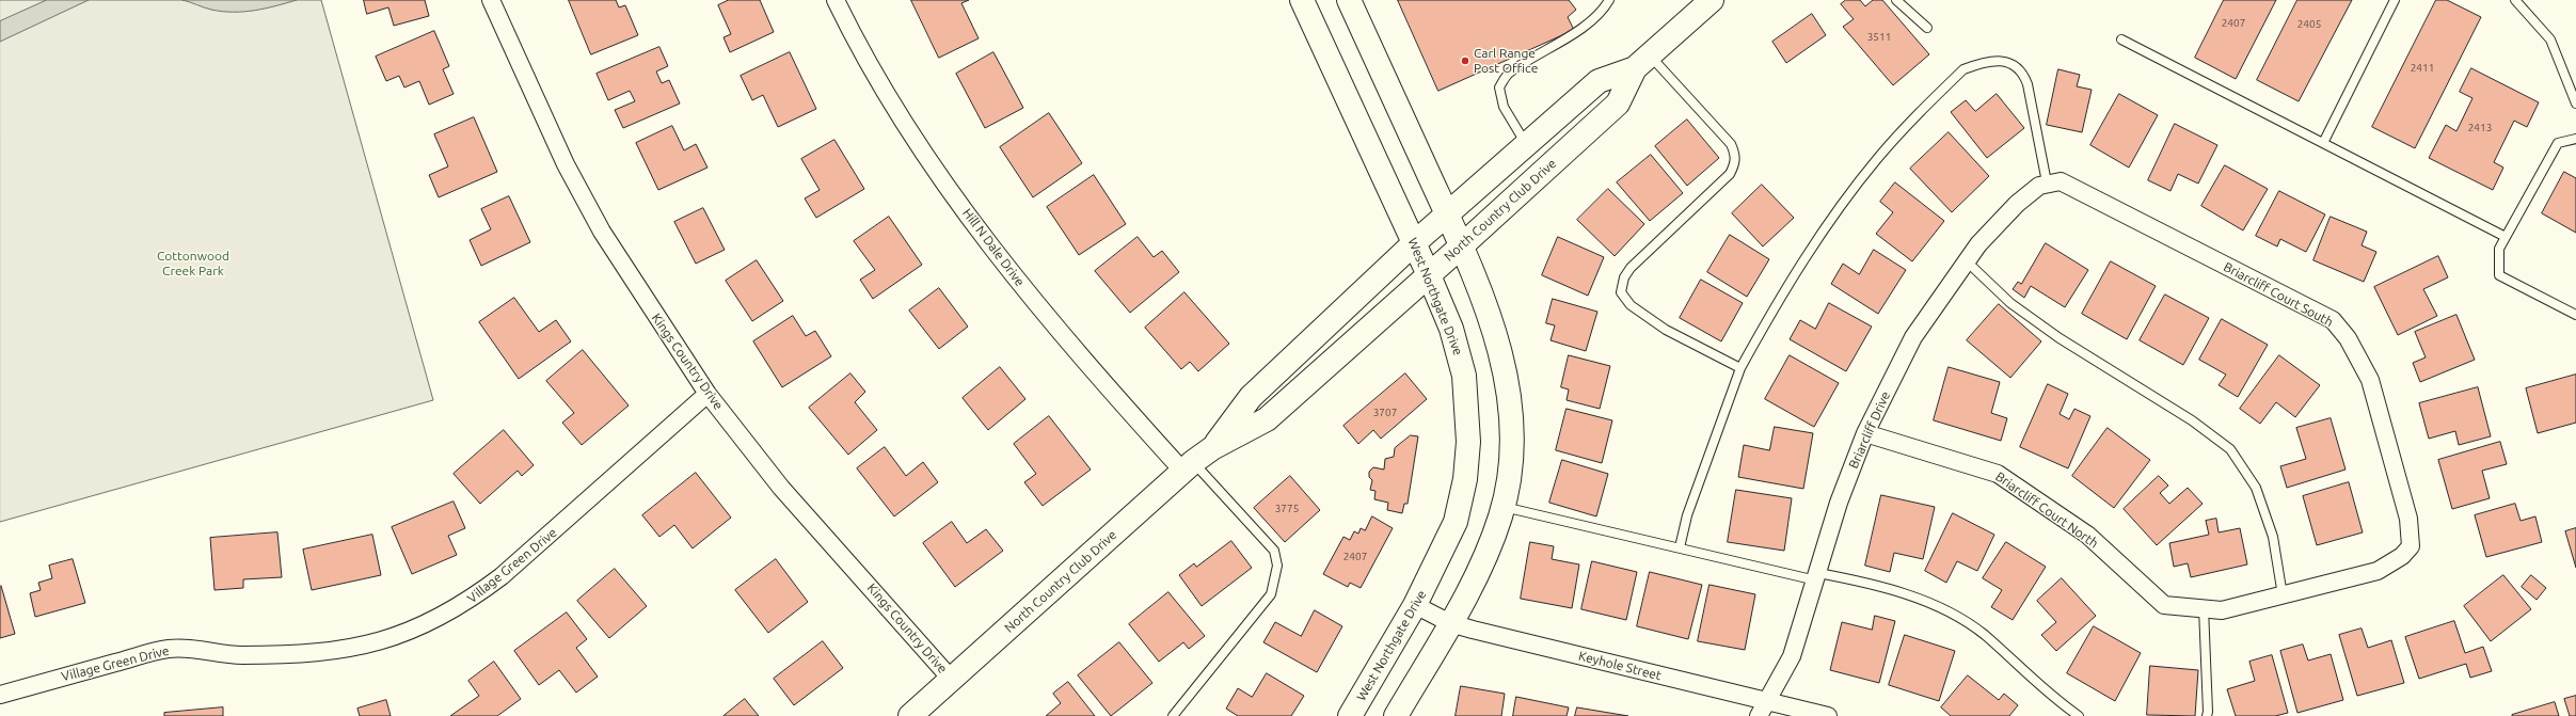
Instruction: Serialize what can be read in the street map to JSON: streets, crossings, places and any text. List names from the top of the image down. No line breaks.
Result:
{"streets":{"street":["North Country Club Drive","Hill N Dale Drive","Briarcliff Court South","West Northgate Drive","Kings Country Drive","Briarcliff Drive","Briarcliff Court North","Village Green Drive","Keyhole Street"]},"crossings":[["North Country Club Drive","Hill N Dale Drive"],["North Country Club Drive","West Northgate Drive"],["North Country Club Drive","Kings Country Drive"],["Briarcliff Court South","Briarcliff Drive"],["Briarcliff Court South","Briarcliff Court North"],["West Northgate Drive","Keyhole Street"],["Kings Country Drive","Village Green Drive"],["Briarcliff Drive","Briarcliff Court North"],["Briarcliff Drive","Keyhole Street"]],"parks":["Cottonwood Creek Park"],"places":["Carl Range Post Office"],"house_numbers":["2407","2405","3511","2411","2413","3707","3775","2407"]}
